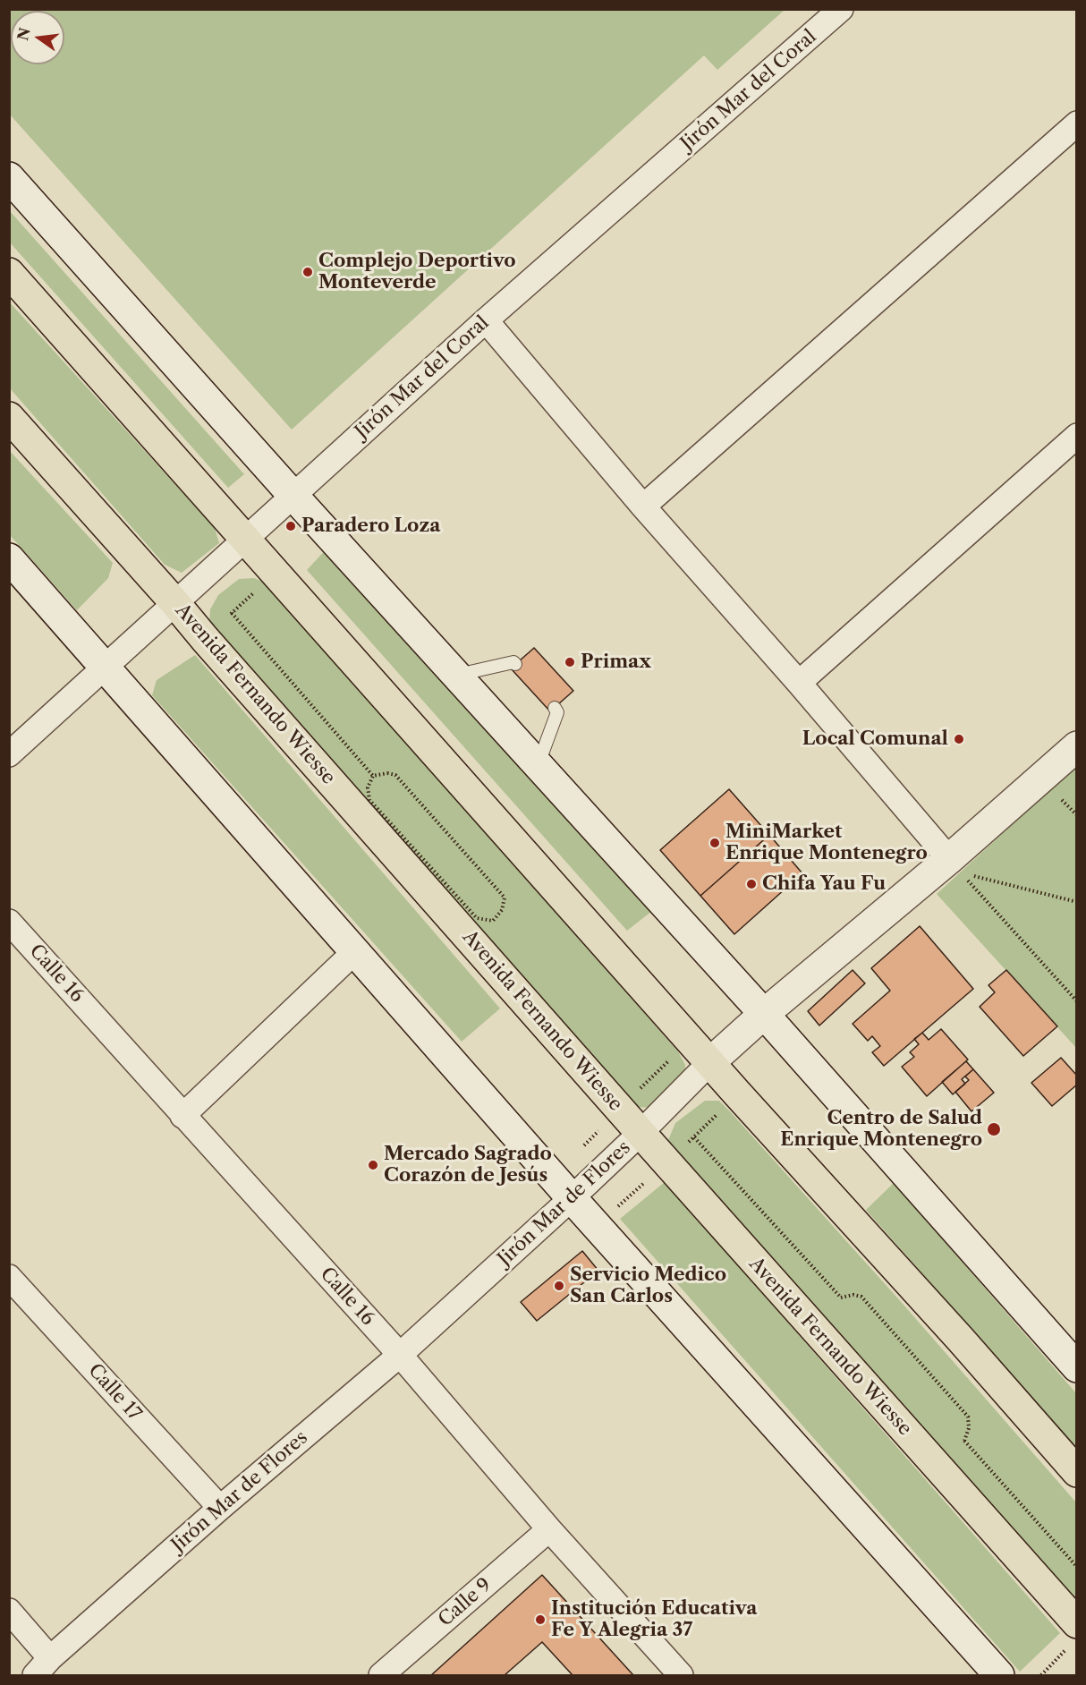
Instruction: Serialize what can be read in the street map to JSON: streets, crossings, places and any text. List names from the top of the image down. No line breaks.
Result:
{"streets":{"main road":["Avenida Fernando Wiesse","Jirón Mar de Flores"],"street":["Jirón Mar del Coral","Calle 16","Calle 17","Calle 9"]},"crossings":[["Jirón Mar del Coral","Avenida Fernando Wiesse"],["Avenida Fernando Wiesse","Jirón Mar de Flores"],["Calle 16","Jirón Mar de Flores"],["Calle 16","Calle 9"],["Jirón Mar de Flores","Calle 17"]],"places":["Complejo Deportivo Monteverde","Paradero Loza","Primax","Local Comunal","MiniMarket Enrique Montenegro","Chifa Yau Fu","Centro de Salud Enrique Montenegro","Mercado Sagrado Corazón de Jesús","Servicio Medico San Carlos","Institución Educativa Fe Y Alegria 37"],"north":"left"}
